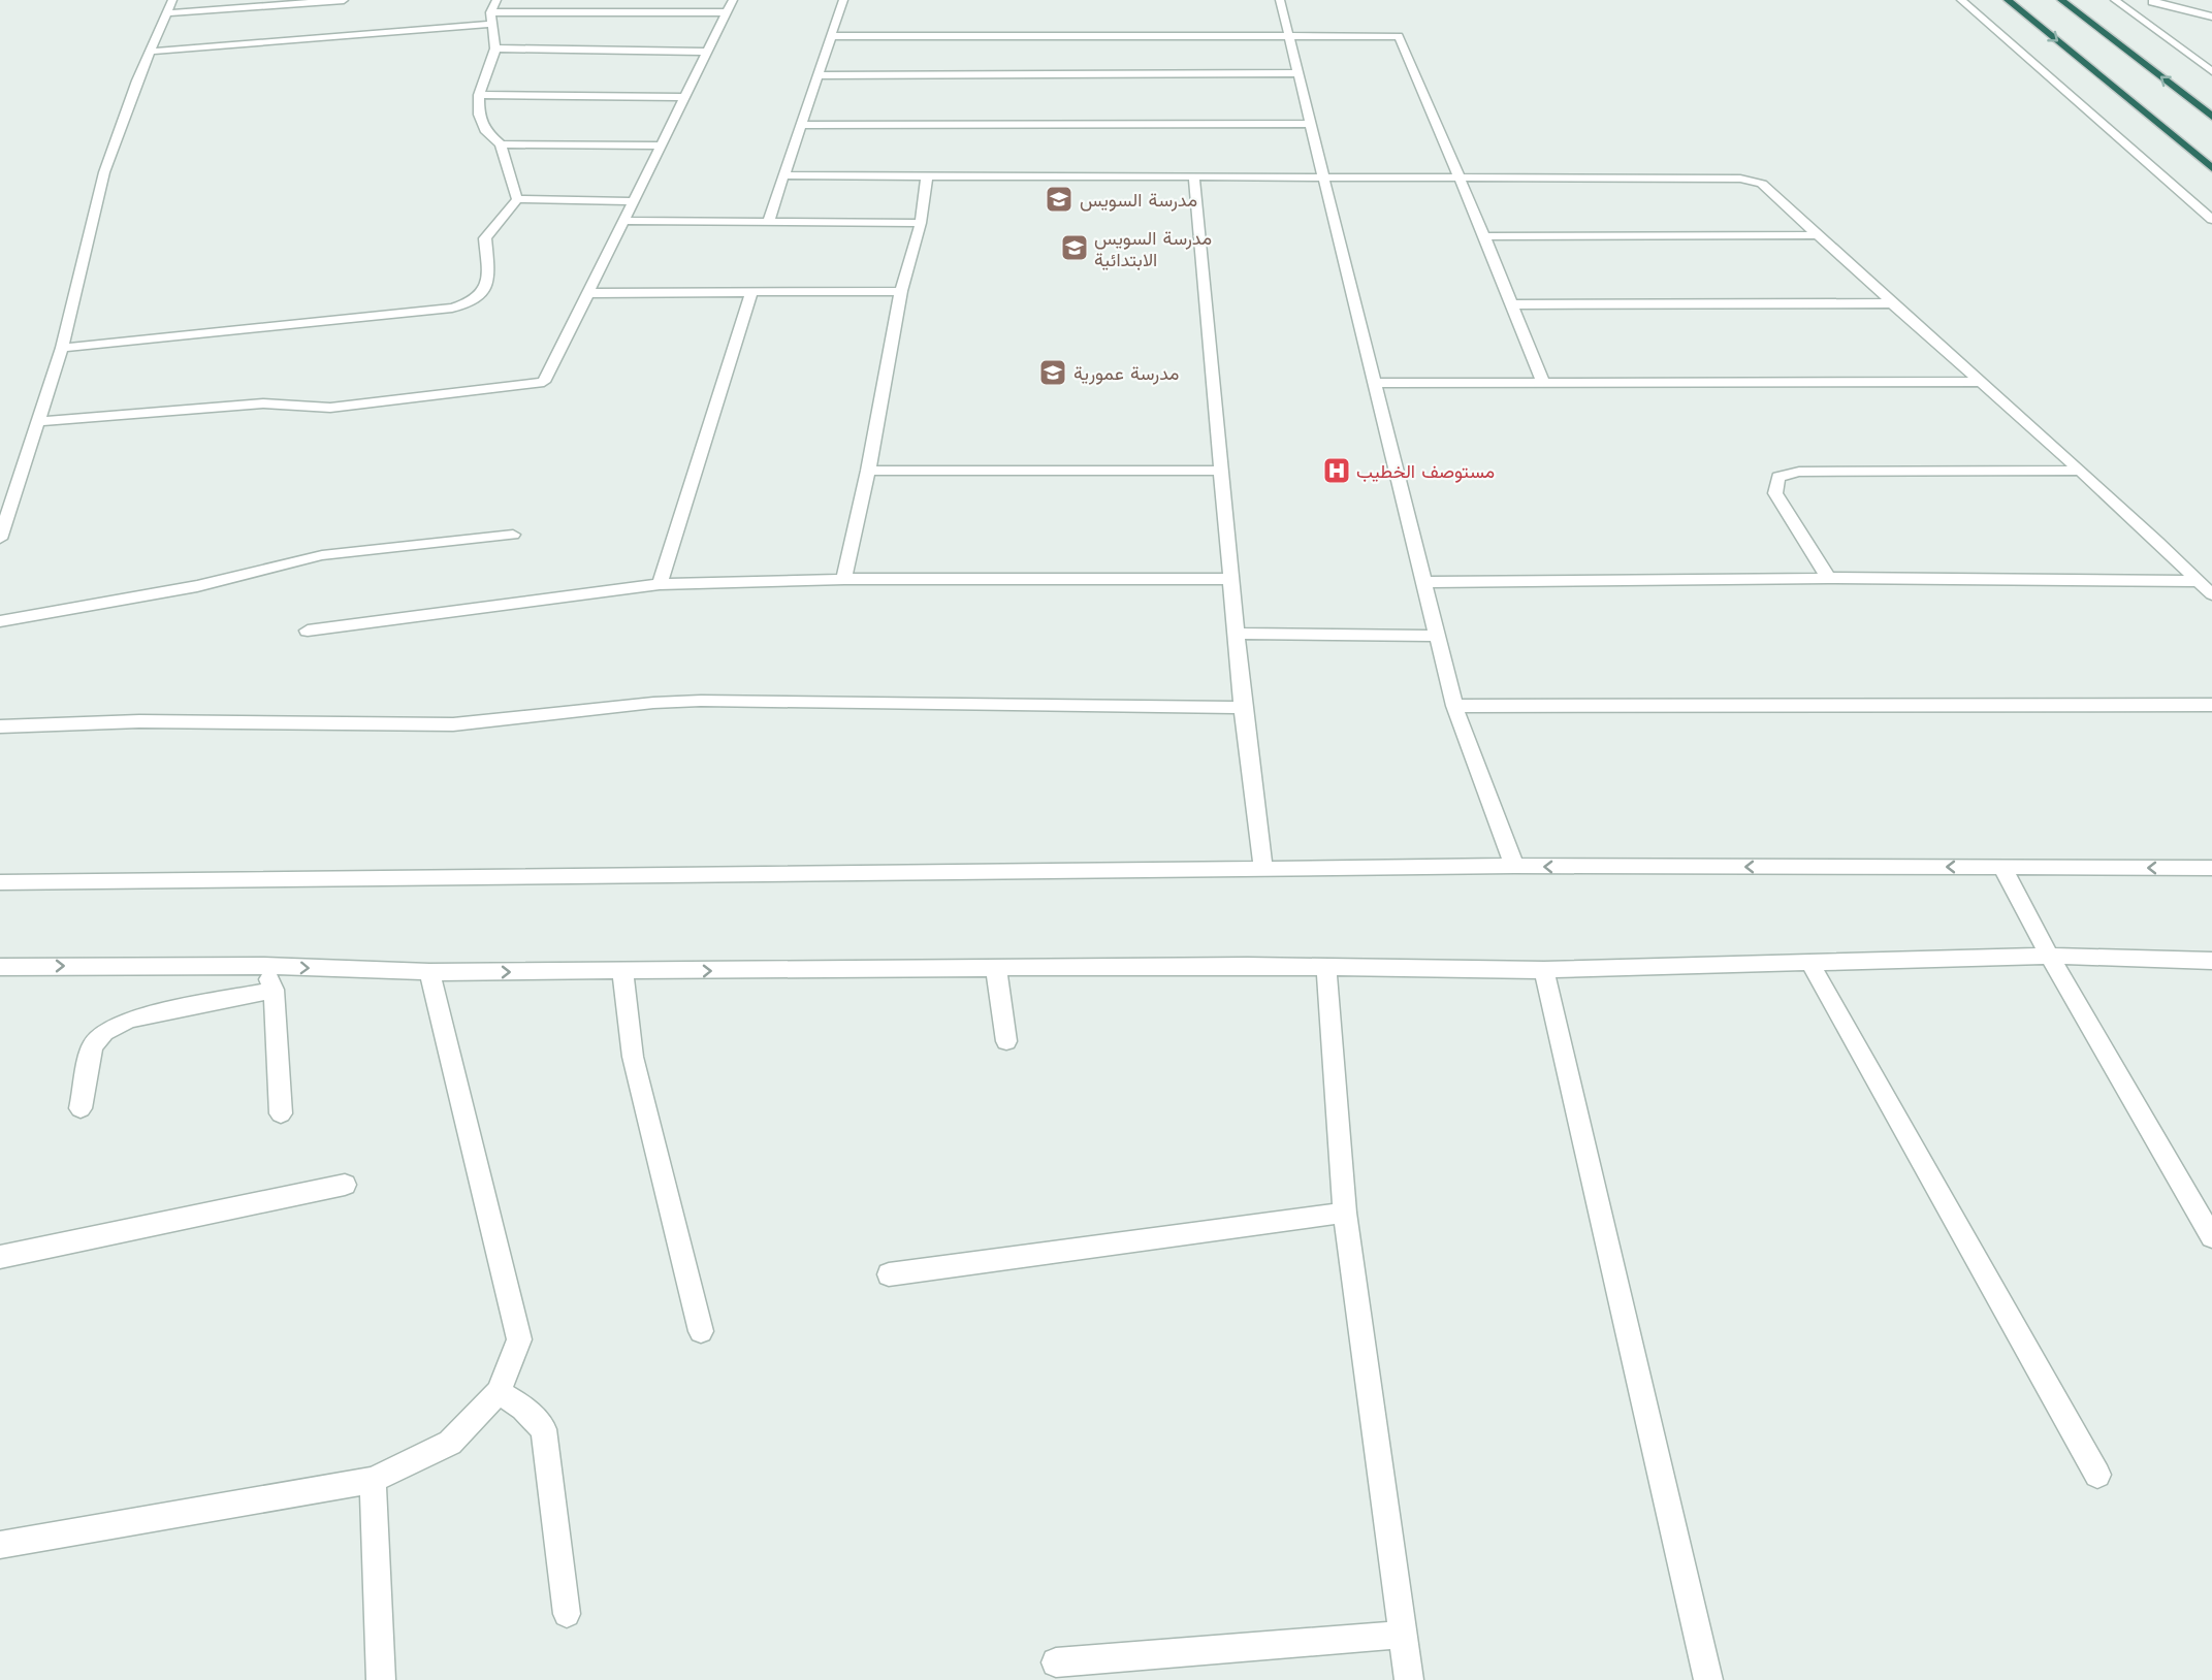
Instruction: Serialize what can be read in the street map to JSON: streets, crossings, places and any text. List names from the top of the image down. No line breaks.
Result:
{"places":{"school or university":["مدرسة السويس","مدرسة السويس الابتدائية","مدرسة عمورية"],"hospital":["مستوصف الخطيب"]}}
